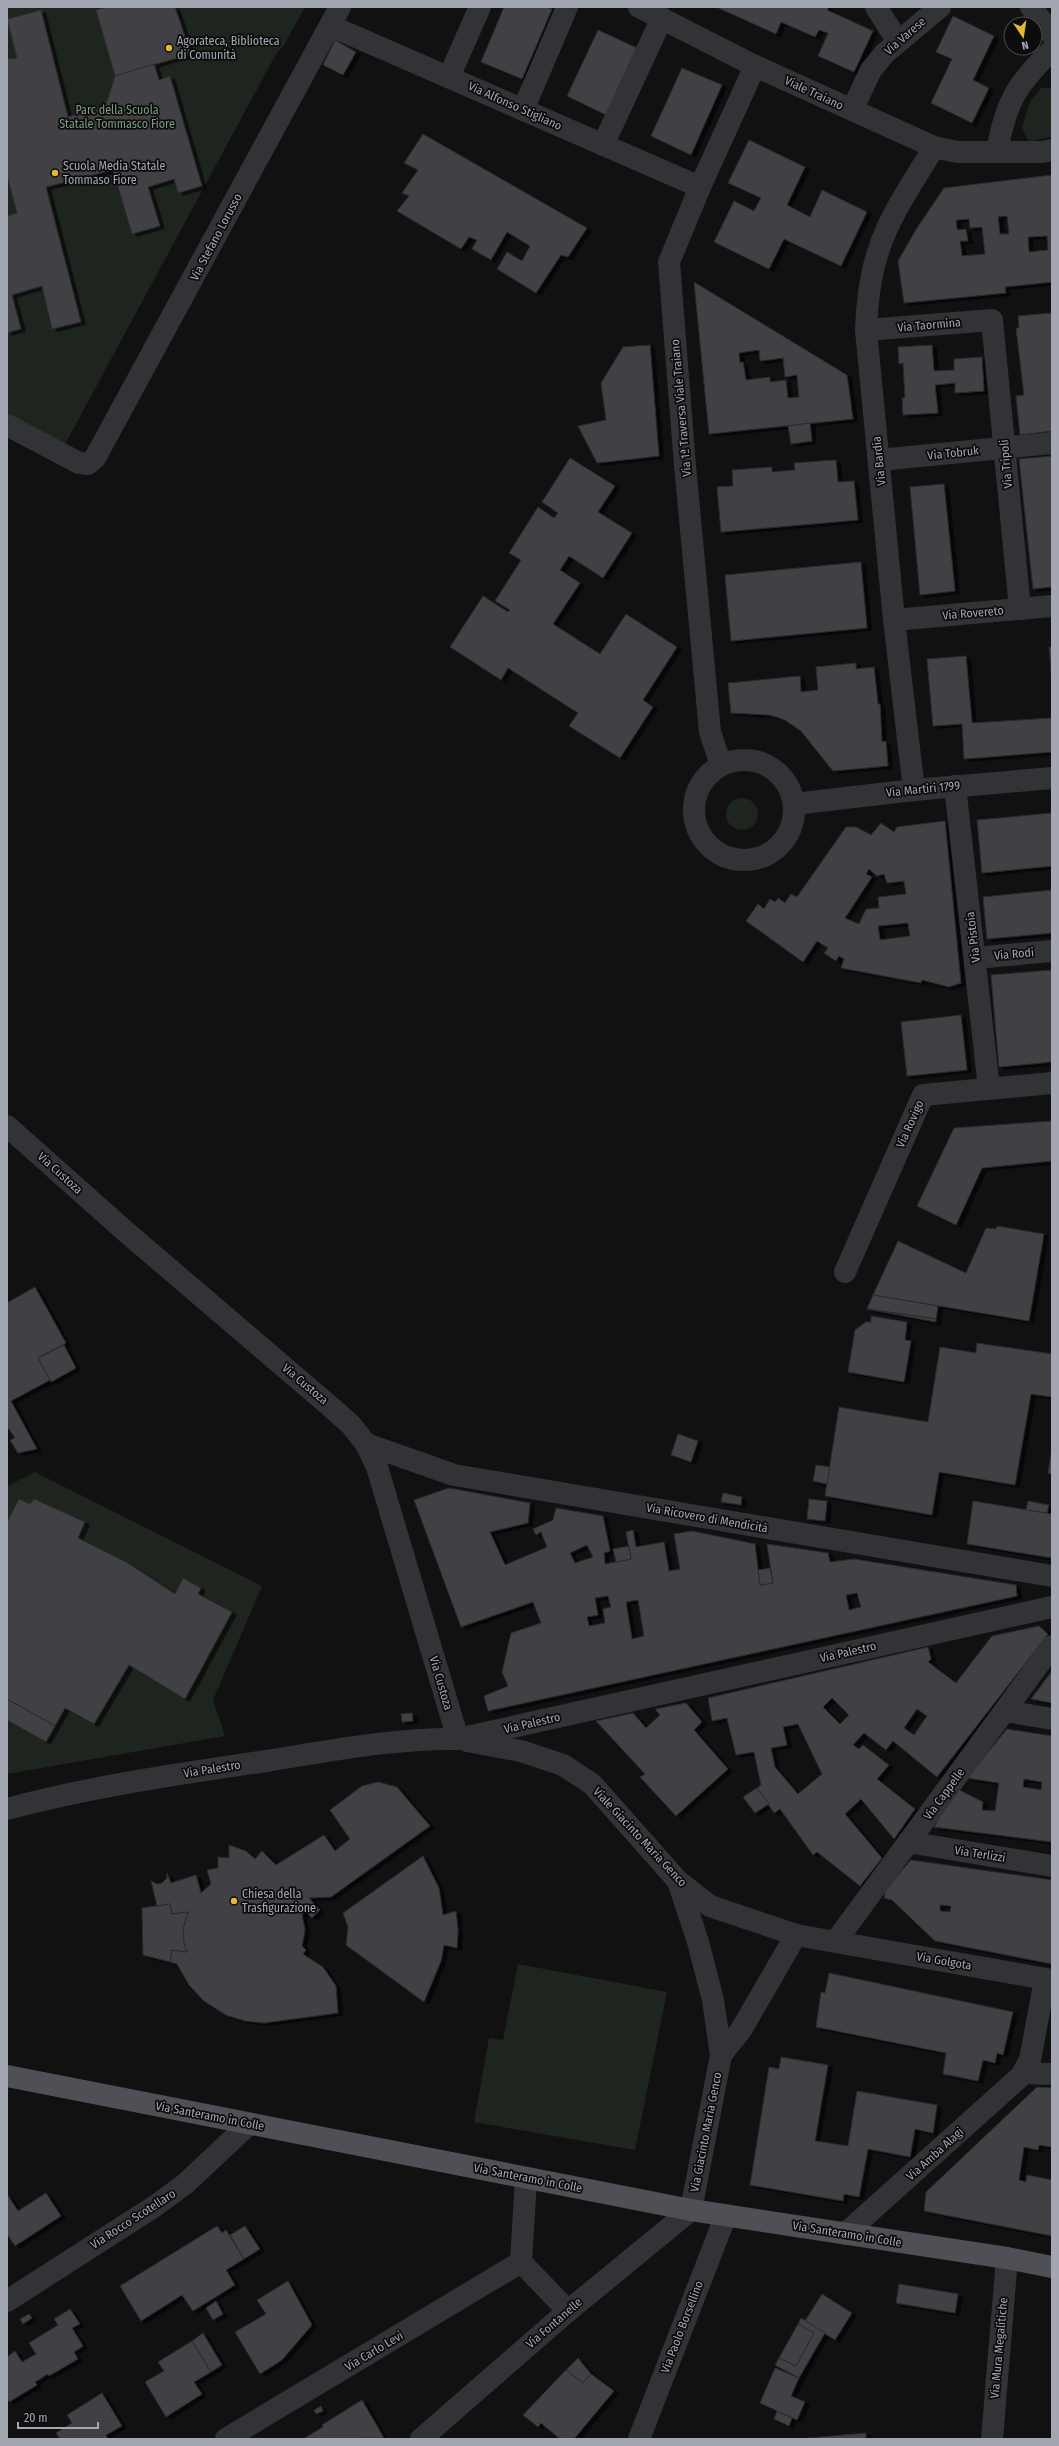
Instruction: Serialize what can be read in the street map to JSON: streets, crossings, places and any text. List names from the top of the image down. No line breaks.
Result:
{"streets":{"main road":["Via Santeramo in Colle"],"street":["Via Varese","Viale Traiano","Via Alfonso Stigliano","Via Stefano Lorusso","Via Taormina","Via 1ª Traversa Viale Traiano","Via Tobruk","Via Bardia","Via Tripoli","Via Rovereto","Via Martiri 1799","Via Pistoia","Via Rodi","Via Rovigo","Via Custoza","Via Ricovero di Mendicità","Via Palestro","Via Cappelle","Viale Giacinto Maria Genco","Via Terlizzi","Via Golgota","Via Giacinto Maria Genco","Via Amba Alagi","Via Rocco Scotellaro","Via Fontanelle","Via Paolo Borsellino","Via Mura Megalitiche","Via Carlo Levi"]},"crossings":[["Via Varese","Viale Traiano"],["Viale Traiano","Via 1ª Traversa Viale Traiano"],["Viale Traiano","Via Bardia"],["Via Alfonso Stigliano","Via Stefano Lorusso"],["Via Alfonso Stigliano","Via 1ª Traversa Viale Traiano"],["Via Taormina","Via Bardia"],["Via Taormina","Via Tripoli"],["Via 1ª Traversa Viale Traiano","Via Martiri 1799"],["Via Tobruk","Via Bardia"],["Via Tobruk","Via Tripoli"],["Via Bardia","Via Rovereto"],["Via Bardia","Via Martiri 1799"],["Via Tripoli","Via Rovereto"],["Via Martiri 1799","Via Pistoia"],["Via Pistoia","Via Rodi"],["Via Pistoia","Via Rovigo"],["Via Custoza","Via Ricovero di Mendicità"],["Via Custoza","Via Palestro"],["Via Custoza","Viale Giacinto Maria Genco"],["Via Palestro","Viale Giacinto Maria Genco"],["Via Cappelle","Viale Giacinto Maria Genco"],["Via Cappelle","Via Terlizzi"],["Via Cappelle","Via Golgota"],["Viale Giacinto Maria Genco","Via Golgota"],["Viale Giacinto Maria Genco","Via Giacinto Maria Genco"],["Via Golgota","Via Amba Alagi"],["Via Santeramo in Colle","Via Giacinto Maria Genco"],["Via Santeramo in Colle","Via Amba Alagi"],["Via Santeramo in Colle","Via Rocco Scotellaro"],["Via Santeramo in Colle","Via Fontanelle"],["Via Santeramo in Colle","Via Paolo Borsellino"],["Via Santeramo in Colle","Via Mura Megalitiche"],["Via Giacinto Maria Genco","Via Fontanelle"]],"parks":["Parc della Scuola Statale Tommasco Fiore"],"places":["Agorateca, Biblioteca di Comunità","Scuola Media Statale Tommaso Fiore","Chiesa della Trasfigurazione"],"scale_bar":"20 m","north":"bottom"}
